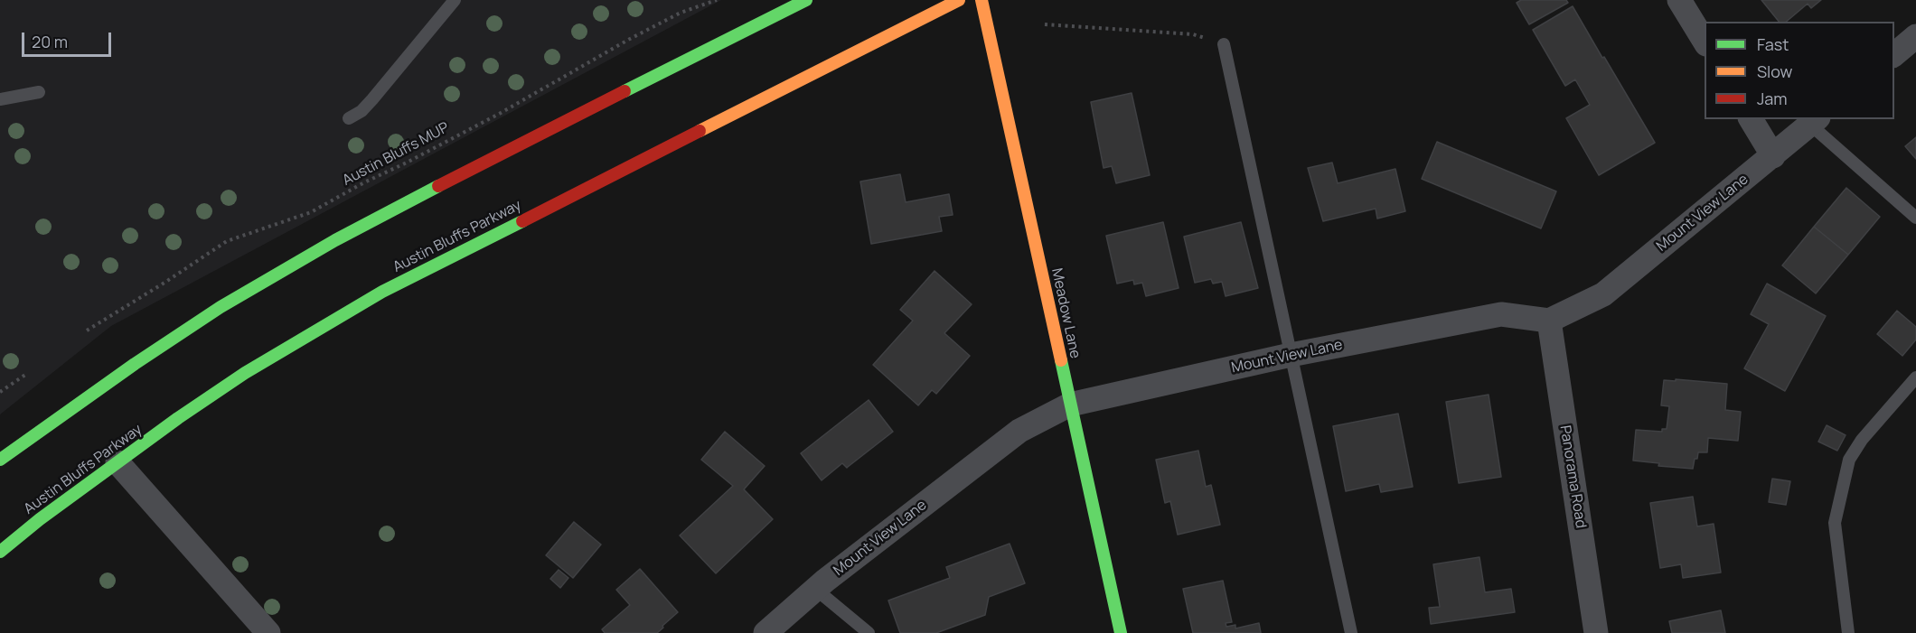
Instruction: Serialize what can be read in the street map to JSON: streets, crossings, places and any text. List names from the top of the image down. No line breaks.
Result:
{"streets":{"main road":["Austin Bluffs Parkway","Meadow Lane"],"street":["Mount View Lane","Panorama Road"],"path":["Austin Bluffs MUP"]},"crossings":[["Mount View Lane","Meadow Lane"],["Mount View Lane","Panorama Road"]],"legend":["Fast","Slow","Jam"],"scale_bar":"20 m"}
